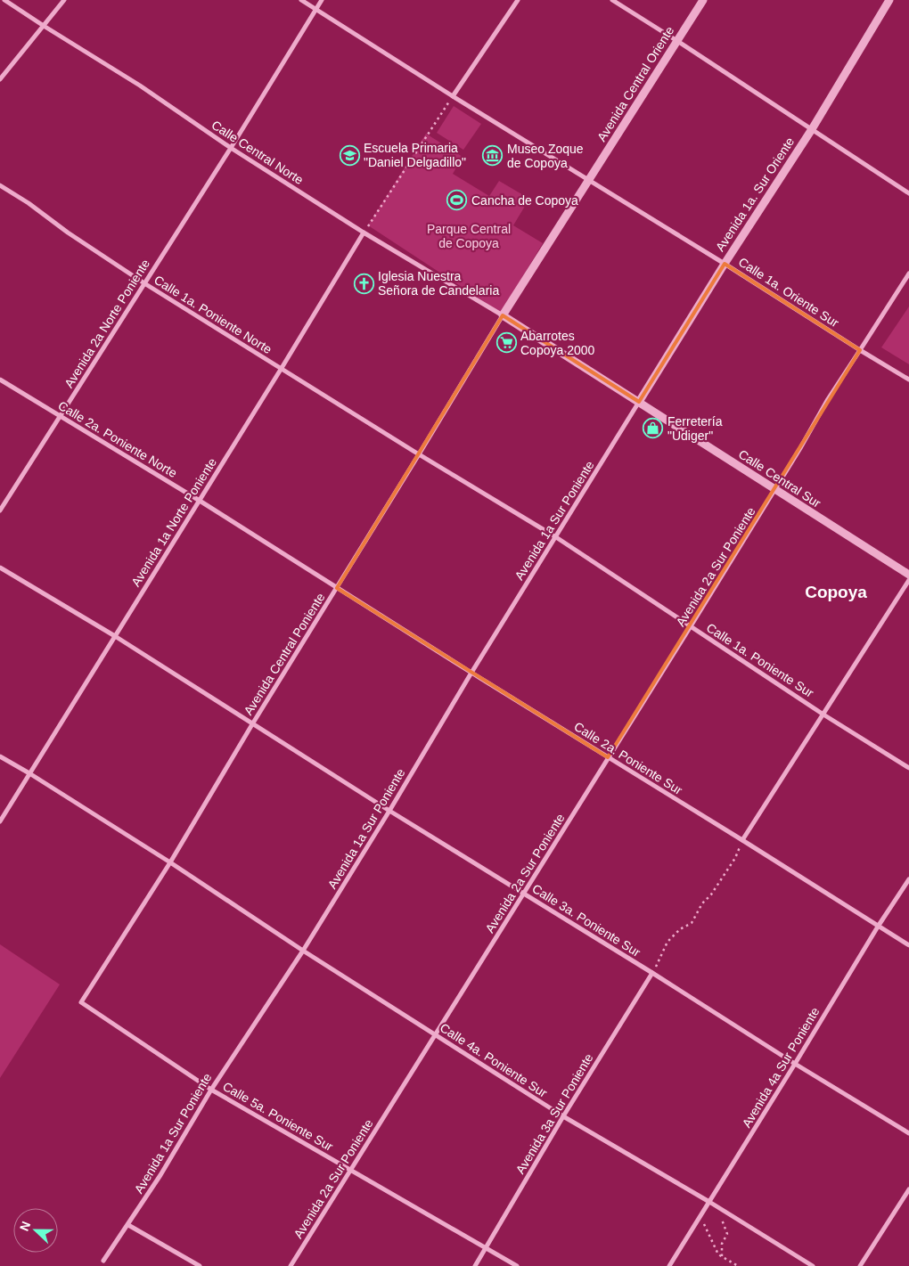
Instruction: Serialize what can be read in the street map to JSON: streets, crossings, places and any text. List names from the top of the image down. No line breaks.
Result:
{"streets":{"street":["Avenida Central Oriente","Calle Central Norte","Avenida 1a. Sur Oriente","Calle 1a. Oriente Sur","Calle 1a. Poniente Norte","Avenida 2a Norte Poniente","Calle 2a. Poniente Norte","Calle Central Sur","Avenida 1a Sur Poniente","Avenida 1a Norte Poniente","Avenida 2a Sur Poniente","Avenida Central Poniente","Calle 1a. Poniente Sur","Calle 2a. Poniente Sur","Calle 3a. Poniente Sur","Calle 4a. Poniente Sur","Avenida 4a Sur Poniente","Avenida 3a Sur Poniente","Calle 5a. Poniente Sur"]},"crossings":[["Avenida Central Oriente","Calle Central Norte"],["Avenida Central Oriente","Calle 1a. Oriente Sur"],["Avenida Central Oriente","Calle Central Sur"],["Avenida Central Oriente","Avenida Central Poniente"],["Calle Central Norte","Avenida 2a Norte Poniente"],["Calle Central Norte","Calle Central Sur"],["Calle Central Norte","Avenida 1a Norte Poniente"],["Calle Central Norte","Avenida Central Poniente"],["Avenida 1a. Sur Oriente","Calle 1a. Oriente Sur"],["Avenida 1a. Sur Oriente","Calle Central Sur"],["Avenida 1a. Sur Oriente","Avenida 1a Sur Poniente"],["Calle 1a. Oriente Sur","Avenida 2a Norte Poniente"],["Calle 1a. Oriente Sur","Avenida 2a Sur Poniente"],["Calle 1a. Poniente Norte","Avenida 2a Norte Poniente"],["Calle 1a. Poniente Norte","Avenida 1a Norte Poniente"],["Calle 1a. Poniente Norte","Avenida Central Poniente"],["Calle 1a. Poniente Norte","Calle 1a. Poniente Sur"],["Avenida 2a Norte Poniente","Calle 2a. Poniente Norte"],["Calle 2a. Poniente Norte","Avenida 1a Norte Poniente"],["Calle 2a. Poniente Norte","Avenida Central Poniente"],["Calle 2a. Poniente Norte","Calle 2a. Poniente Sur"],["Calle Central Sur","Avenida 1a Sur Poniente"],["Calle Central Sur","Avenida 2a Sur Poniente"],["Calle Central Sur","Avenida Central Poniente"],["Avenida 1a Sur Poniente","Calle 1a. Poniente Sur"],["Avenida 1a Sur Poniente","Calle 2a. Poniente Sur"],["Avenida 1a Sur Poniente","Calle 3a. Poniente Sur"],["Avenida 1a Sur Poniente","Calle 4a. Poniente Sur"],["Avenida 1a Sur Poniente","Calle 5a. Poniente Sur"],["Avenida 1a Norte Poniente","Calle 3a. Poniente Sur"],["Avenida 1a Norte Poniente","Calle 4a. Poniente Sur"],["Avenida 2a Sur Poniente","Calle 1a. Poniente Sur"],["Avenida 2a Sur Poniente","Calle 2a. Poniente Sur"],["Avenida 2a Sur Poniente","Calle 3a. Poniente Sur"],["Avenida 2a Sur Poniente","Calle 4a. Poniente Sur"],["Avenida 2a Sur Poniente","Calle 5a. Poniente Sur"],["Avenida Central Poniente","Calle 1a. Poniente Sur"],["Avenida Central Poniente","Calle 2a. Poniente Sur"],["Avenida Central Poniente","Calle 3a. Poniente Sur"],["Avenida Central Poniente","Calle 4a. Poniente Sur"],["Avenida Central Poniente","Calle 5a. Poniente Sur"],["Calle 2a. Poniente Sur","Avenida 4a Sur Poniente"],["Calle 3a. Poniente Sur","Avenida 4a Sur Poniente"],["Calle 3a. Poniente Sur","Avenida 3a Sur Poniente"],["Calle 4a. Poniente Sur","Avenida 4a Sur Poniente"],["Calle 4a. Poniente Sur","Avenida 3a Sur Poniente"],["Avenida 3a Sur Poniente","Calle 5a. Poniente Sur"]],"districts":["Copoya"],"parks":["Parque Central de Copoya"],"places":{"school or university":["Escuela Primaria \"Daniel Delgadillo\""],"museum":["Museo Zoque de Copoya"],"sports":["Cancha de Copoya"],"church":["Iglesia Nuestra Señora de Candelaria"],"supermarket":["Abarrotes Copoya 2000"],"shop":["Ferretería \"Udiger\""]},"north":"left"}
